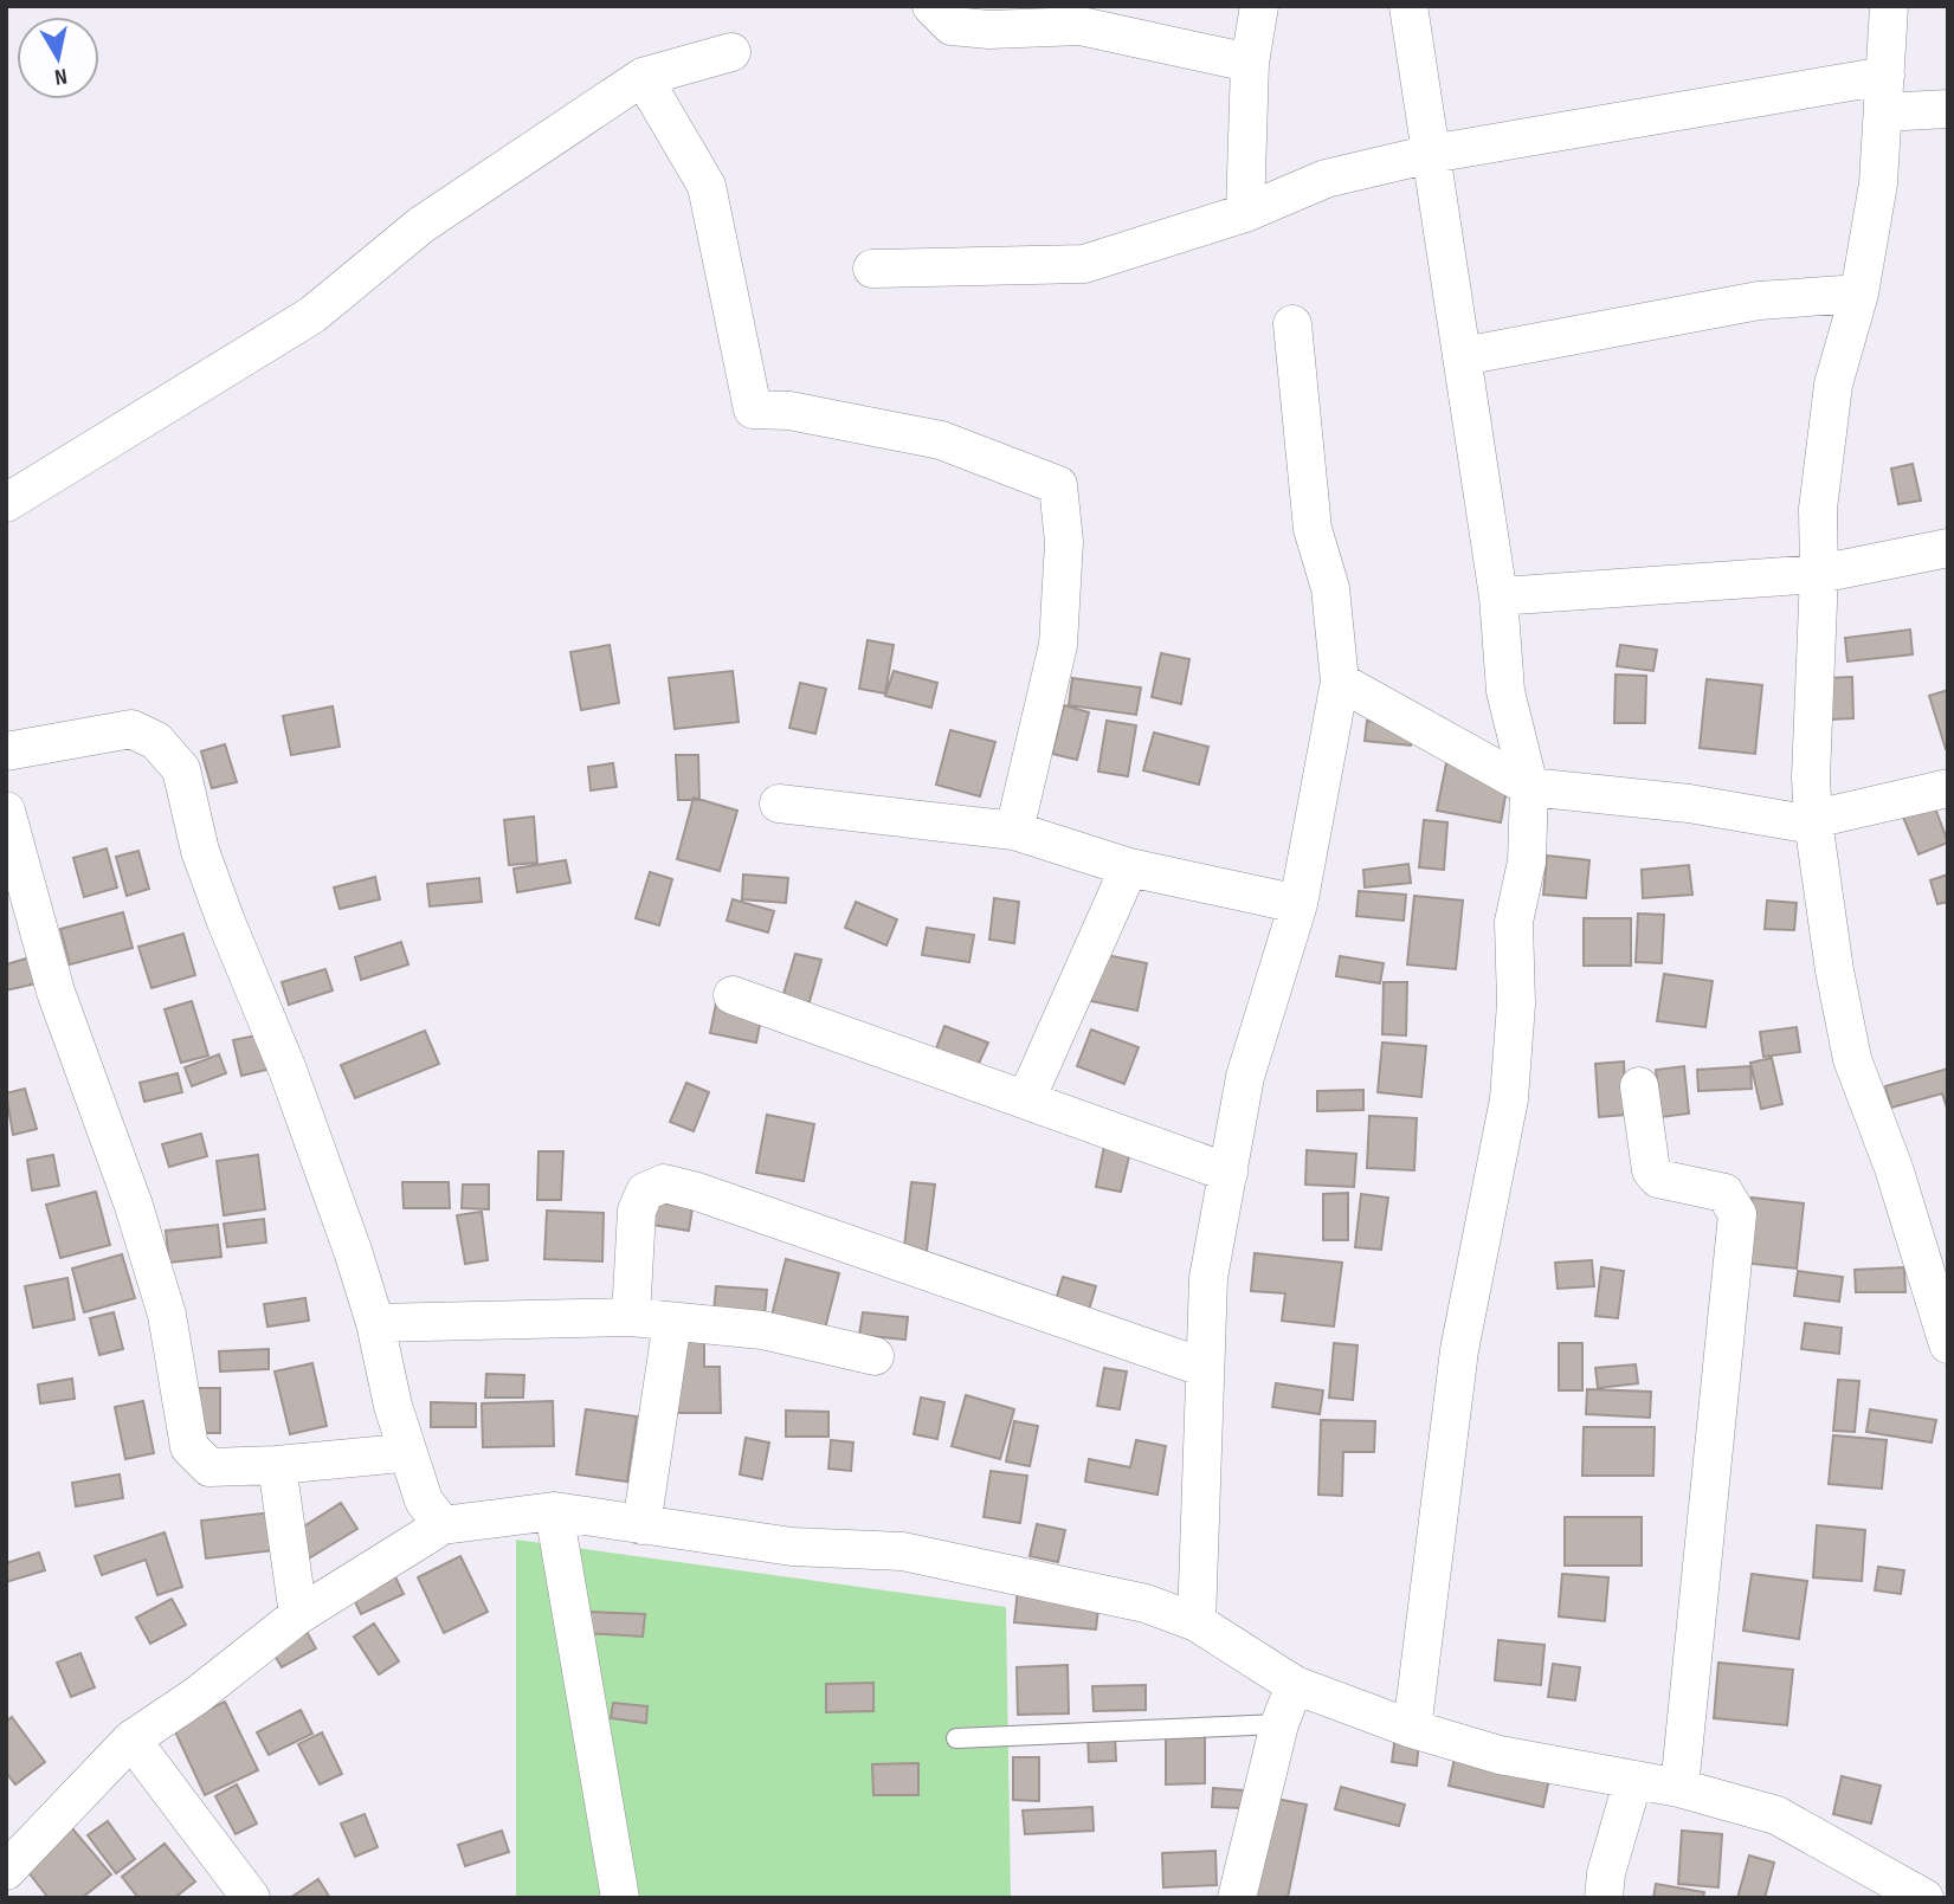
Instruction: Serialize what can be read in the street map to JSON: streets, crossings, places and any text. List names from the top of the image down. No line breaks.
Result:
{"north":"bottom"}
